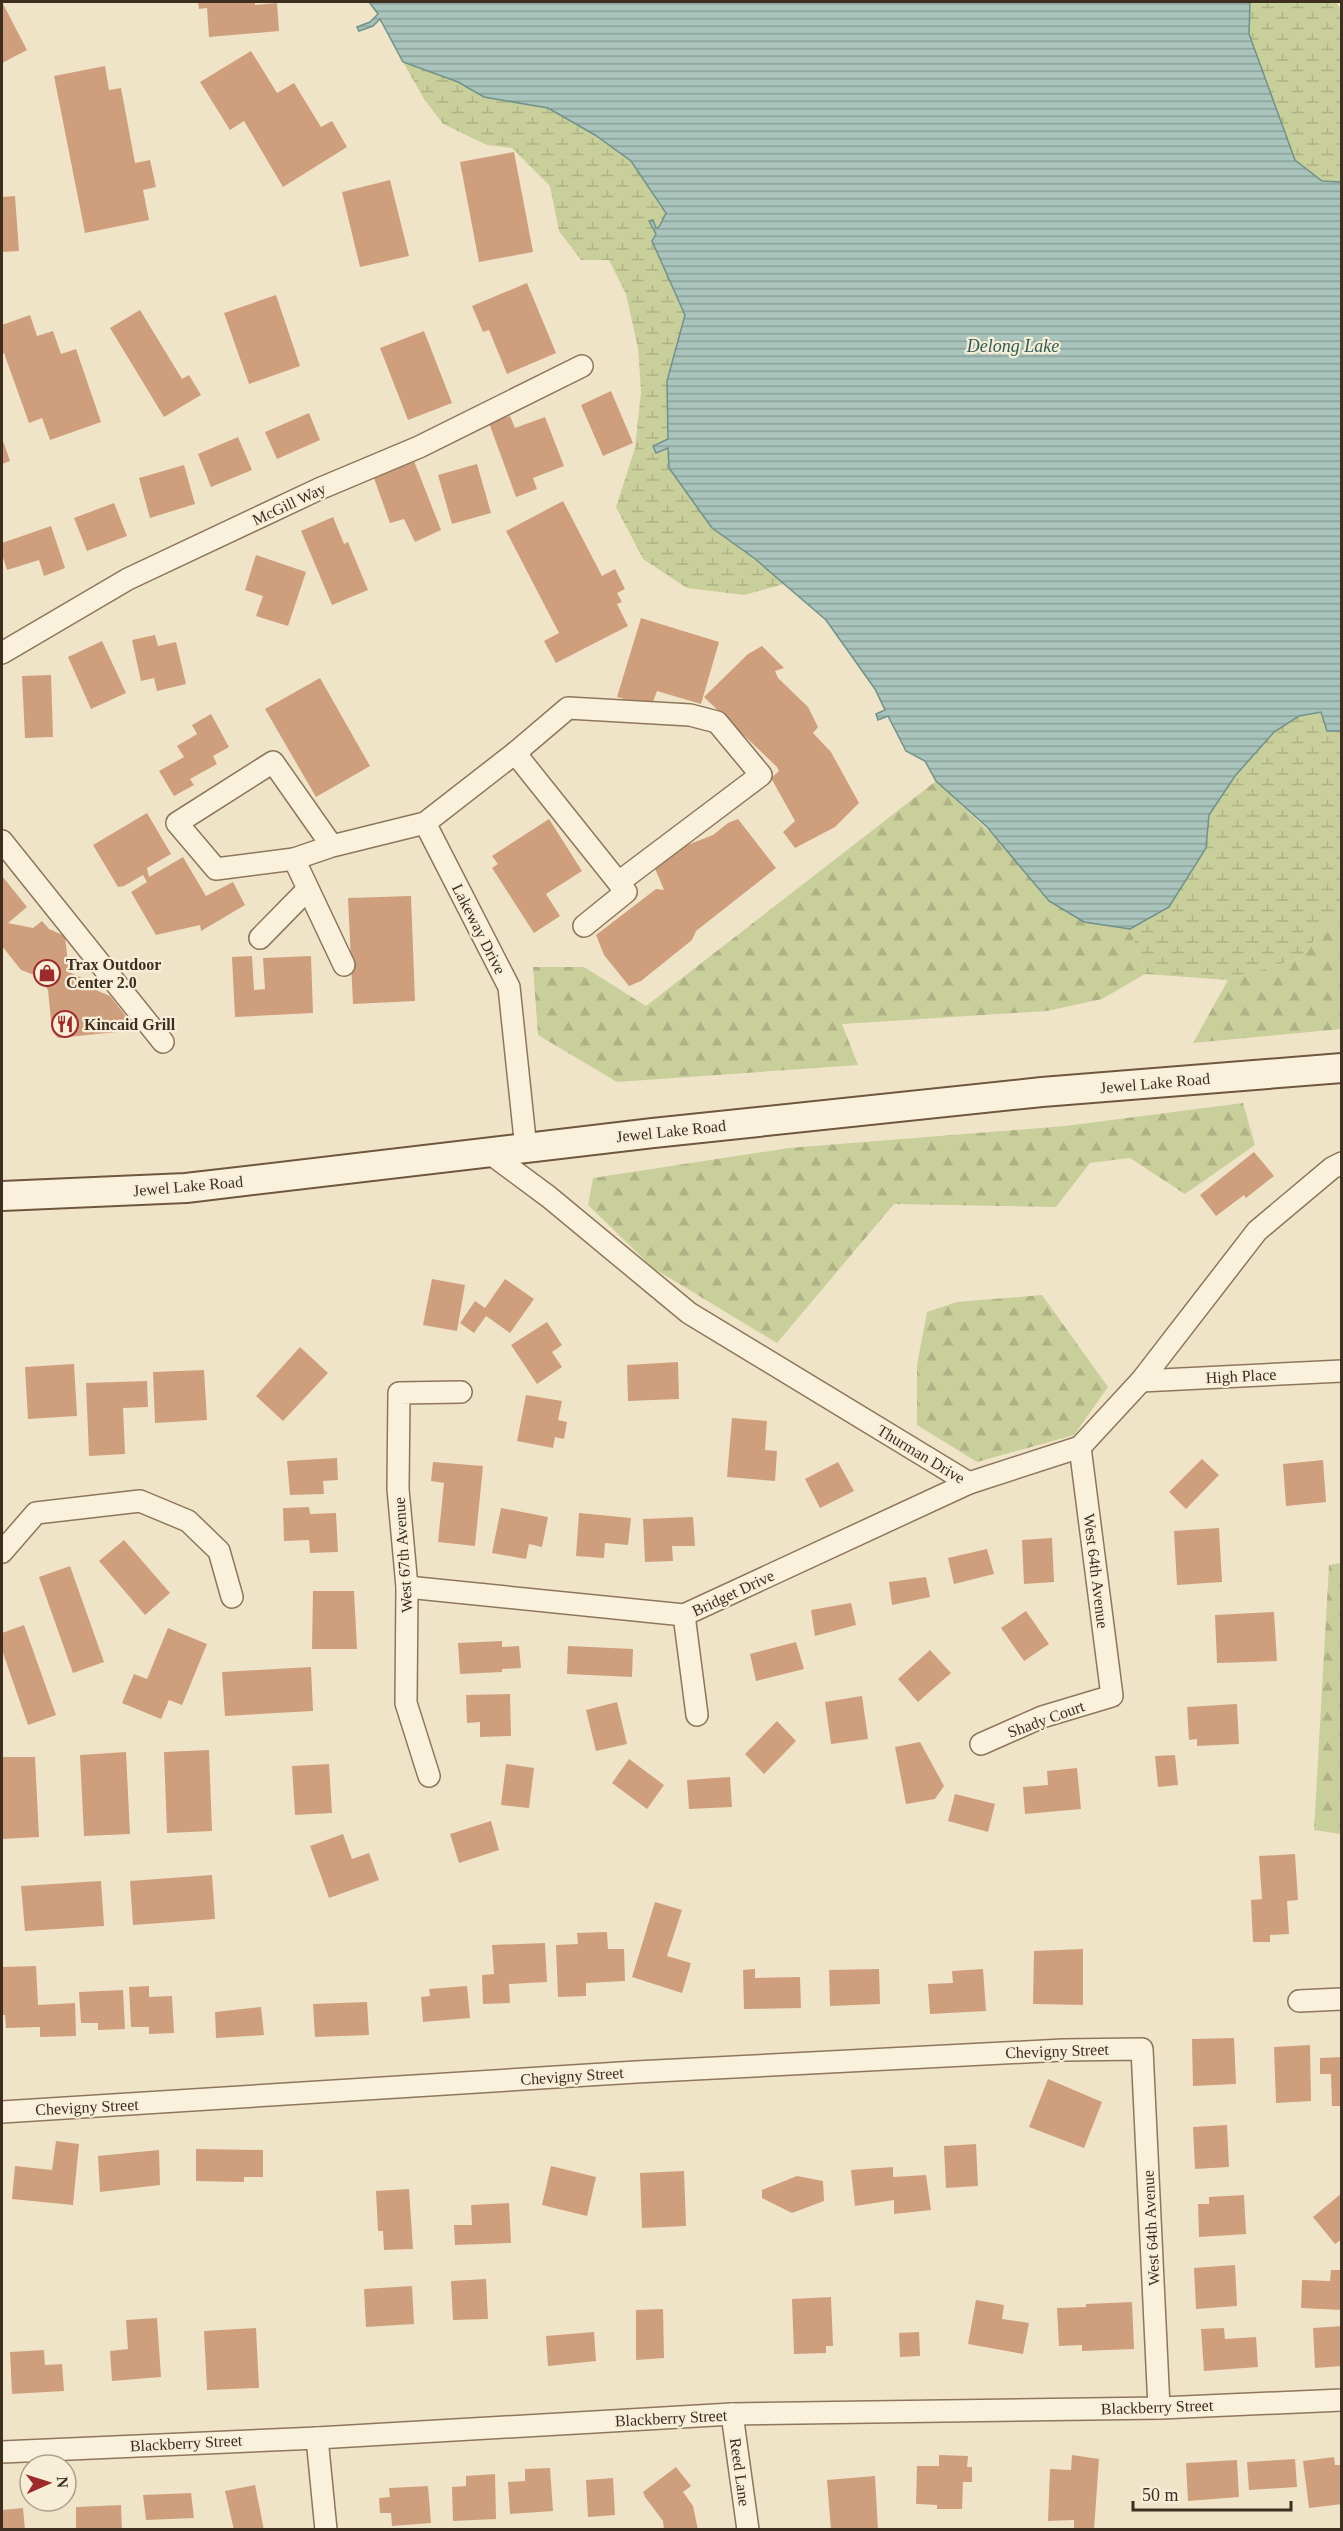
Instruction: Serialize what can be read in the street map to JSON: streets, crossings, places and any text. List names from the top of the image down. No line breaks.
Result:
{"streets":{"main road":["Jewel Lake Road"],"street":["McGill Way","Lakeway Drive","High Place","Thurman Drive","West 67th Avenue","West 64th Avenue","Bridget Drive","Shady Court","Chevigny Street","Blackberry Street","Reed Lane"]},"crossings":[["Lakeway Drive","Jewel Lake Road"],["Jewel Lake Road","Thurman Drive"],["High Place","Thurman Drive"],["Thurman Drive","West 64th Avenue"],["Thurman Drive","Bridget Drive"],["West 67th Avenue","Bridget Drive"],["West 64th Avenue","Shady Court"],["West 64th Avenue","Chevigny Street"],["West 64th Avenue","Blackberry Street"],["Blackberry Street","Reed Lane"]],"water":["Delong Lake"],"places":{"shop":["Trax Outdoor Center 2.0"],"restaurant":["Kincaid Grill"]},"scale_bar":"50 m","north":"right"}
